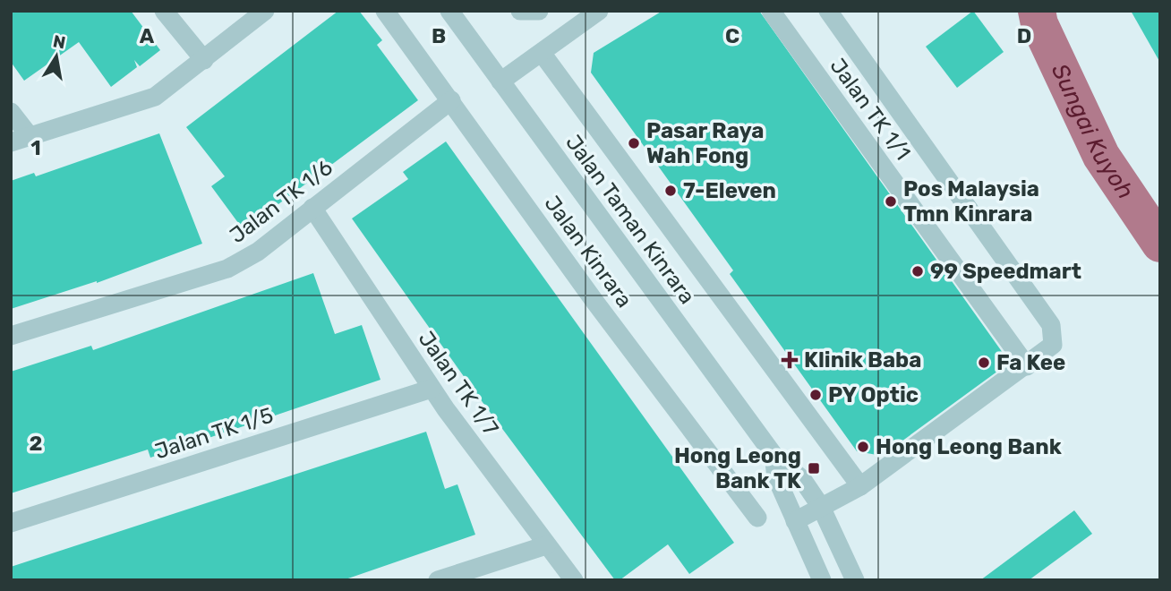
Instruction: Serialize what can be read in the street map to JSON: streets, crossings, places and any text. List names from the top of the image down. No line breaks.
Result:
{"streets":{"street":["Jalan TK 1/1","Jalan TK 1/6","Jalan Taman Kinrara","Jalan Kinrara","Jalan TK 1/7","Jalan TK 1/5"]},"crossings":[["Jalan TK 1/6","Jalan Kinrara"],["Jalan TK 1/6","Jalan TK 1/7"],["Jalan TK 1/7","Jalan TK 1/5"]],"water":["Sungai Kuyoh"],"places":{"other":["Pasar Raya Wah Fong","7-Eleven","Pos Malaysia Tmn Kinrara","99 Speedmart","Fa Kee","PY Optic","Hong Leong Bank"],"health":["Klinik Baba"],"transit":["Hong Leong Bank TK"]},"north":"top","grid":{"columns":["A","B","C","D"],"rows":["1","2"]}}
